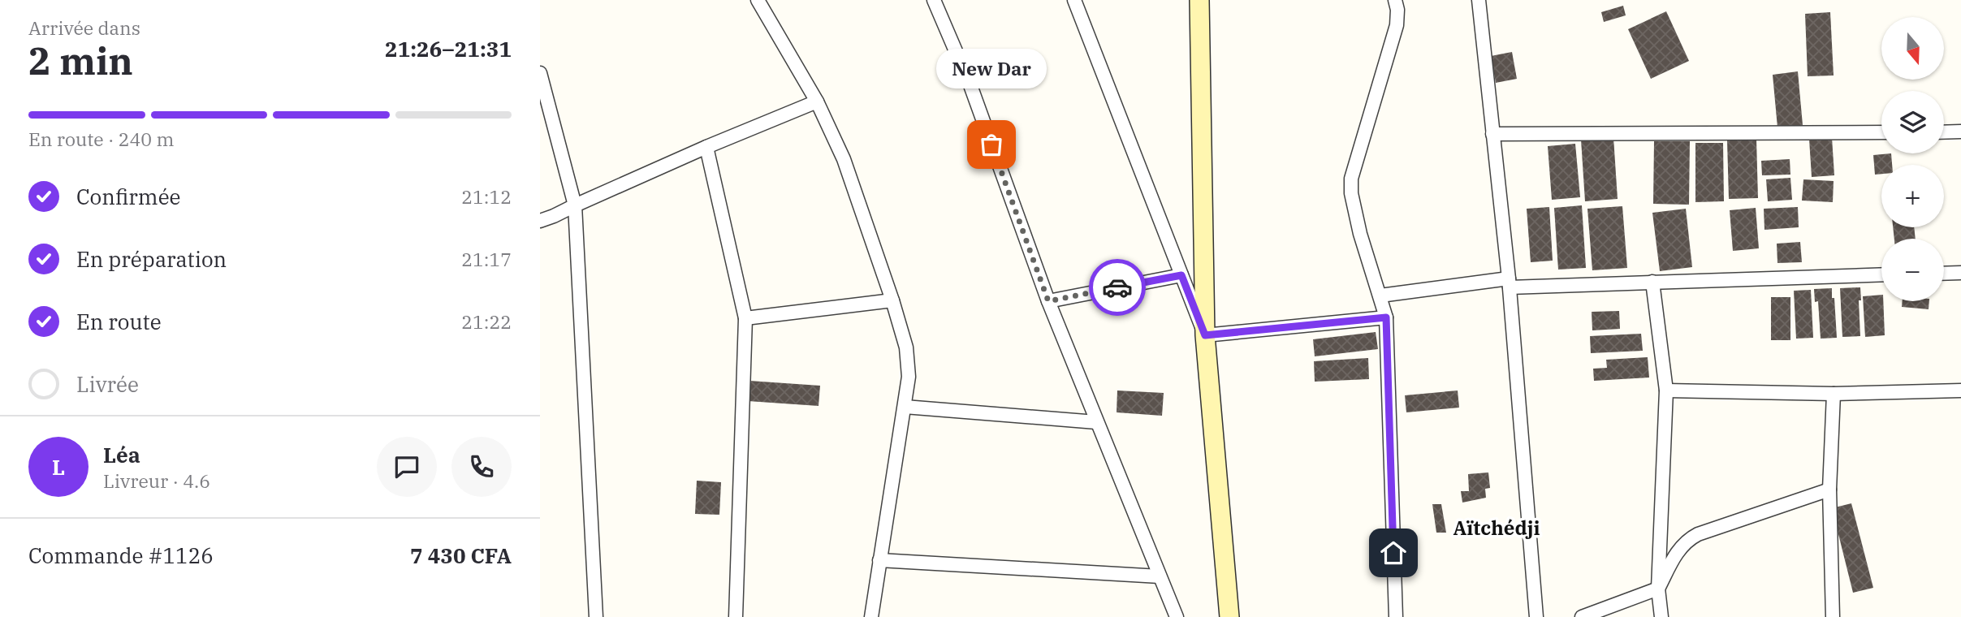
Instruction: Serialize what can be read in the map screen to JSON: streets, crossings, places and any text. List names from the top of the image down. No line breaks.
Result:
{"districts":["Aïtchédji"],"places":["New Dar"],"north":"bottom","page":{"heading":["2 min","Arrivée dans","21:26–21:31"],"panel":["Léa","Livreur · 4.6","Commande #1126","7 430 CFA"],"map_buttons":["+","−"],"bubble":"New Dar","bar":"En route · 240 m","list":[["Confirmée","21:12"],["En préparation","21:17"],["En route","21:22"],"Livrée"],"round":"L"}}
